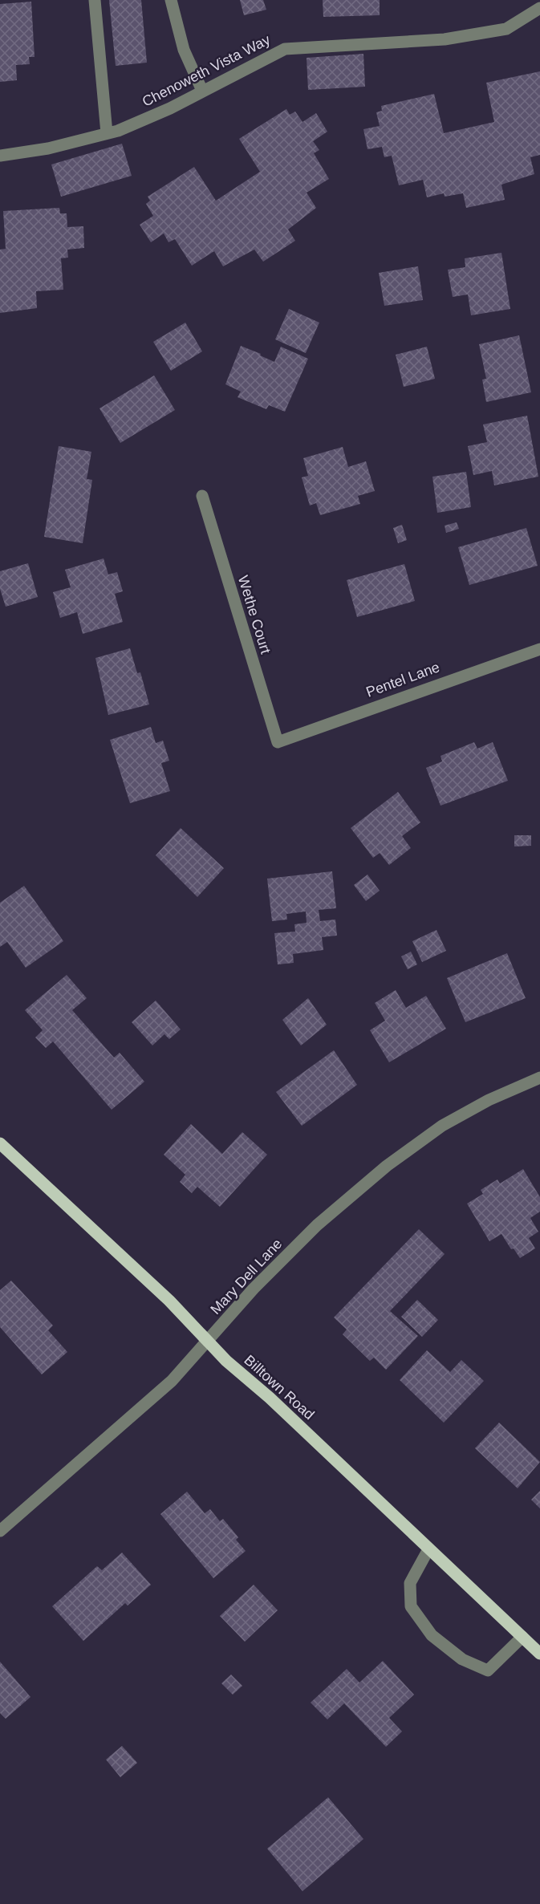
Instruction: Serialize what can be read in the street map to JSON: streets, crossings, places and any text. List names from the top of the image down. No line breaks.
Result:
{"streets":{"main road":["Billtown Road"],"street":["Chenoweth Vista Way","Wethe Court","Pentel Lane","Mary Dell Lane"]},"crossings":[["Wethe Court","Pentel Lane"],["Mary Dell Lane","Billtown Road"]]}
